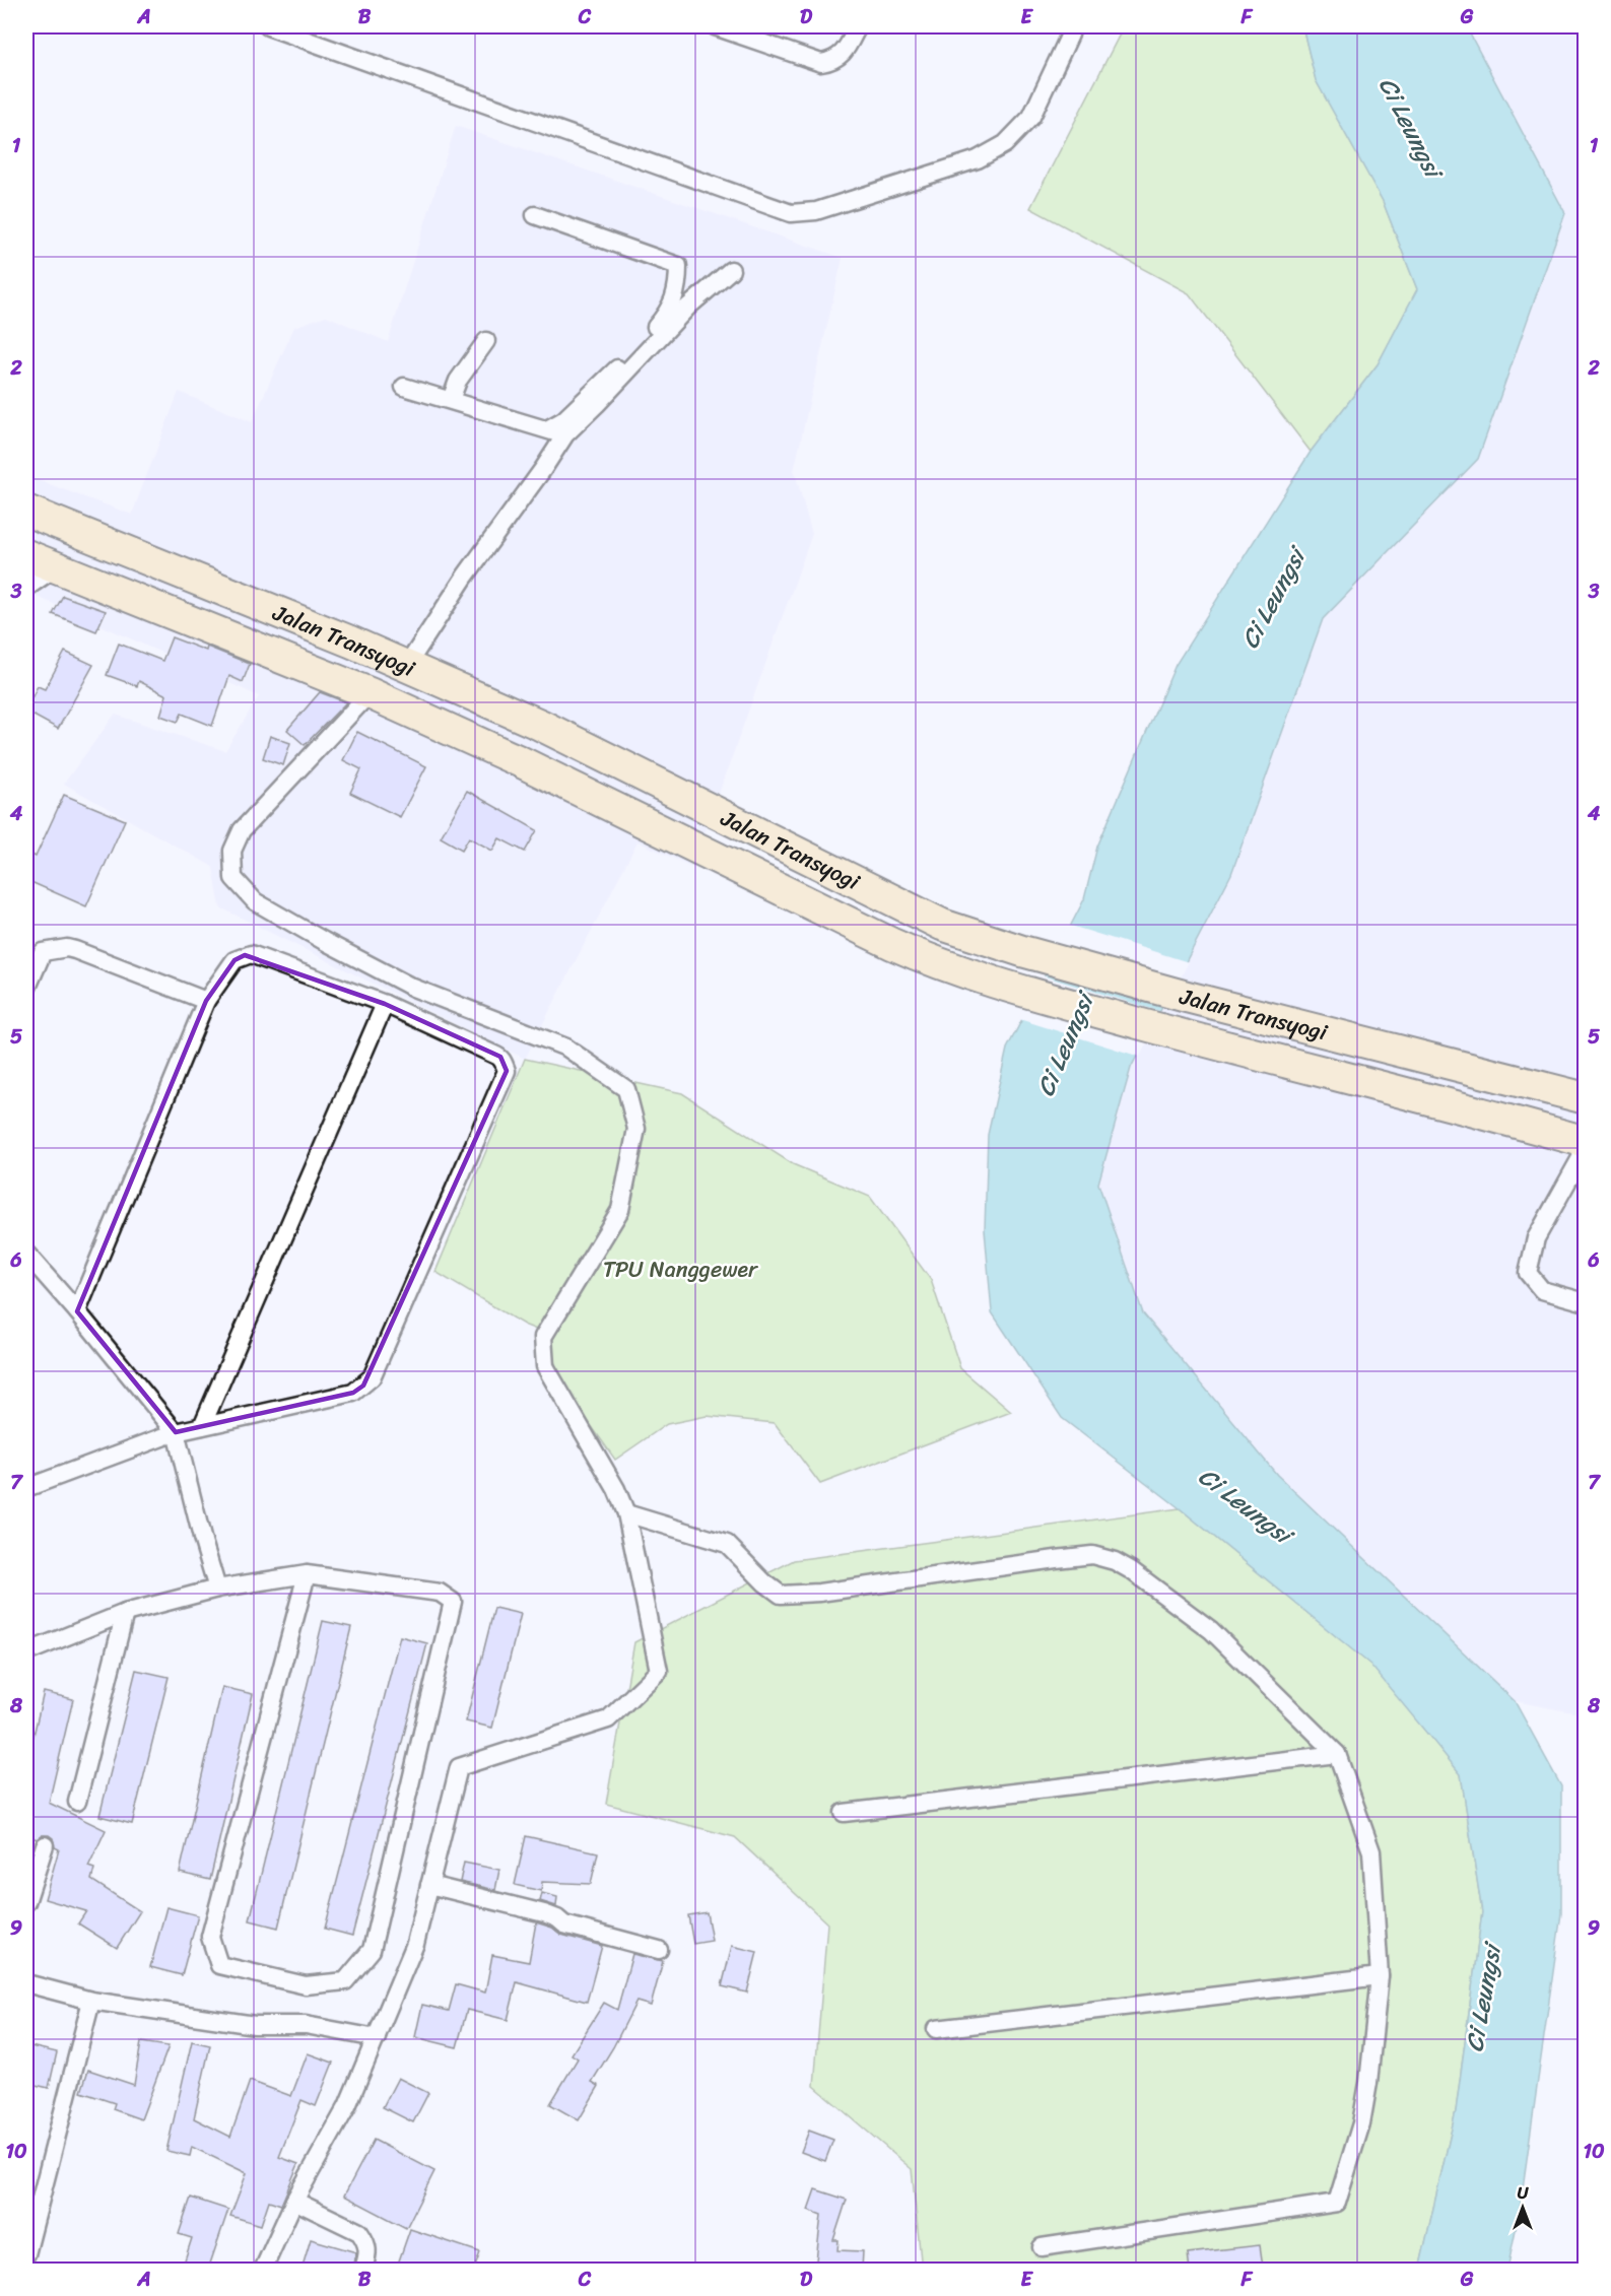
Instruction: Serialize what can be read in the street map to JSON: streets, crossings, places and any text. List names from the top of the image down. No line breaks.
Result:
{"streets":{"highway":["Jalan Transyogi"]},"water":["Ci Leungsi"],"parks":["TPU Nanggewer"],"north":"top","grid":{"columns":["A","B","C","D","E","F","G"],"rows":["1","2","3","4","5","6","7","8","9","10"]}}
